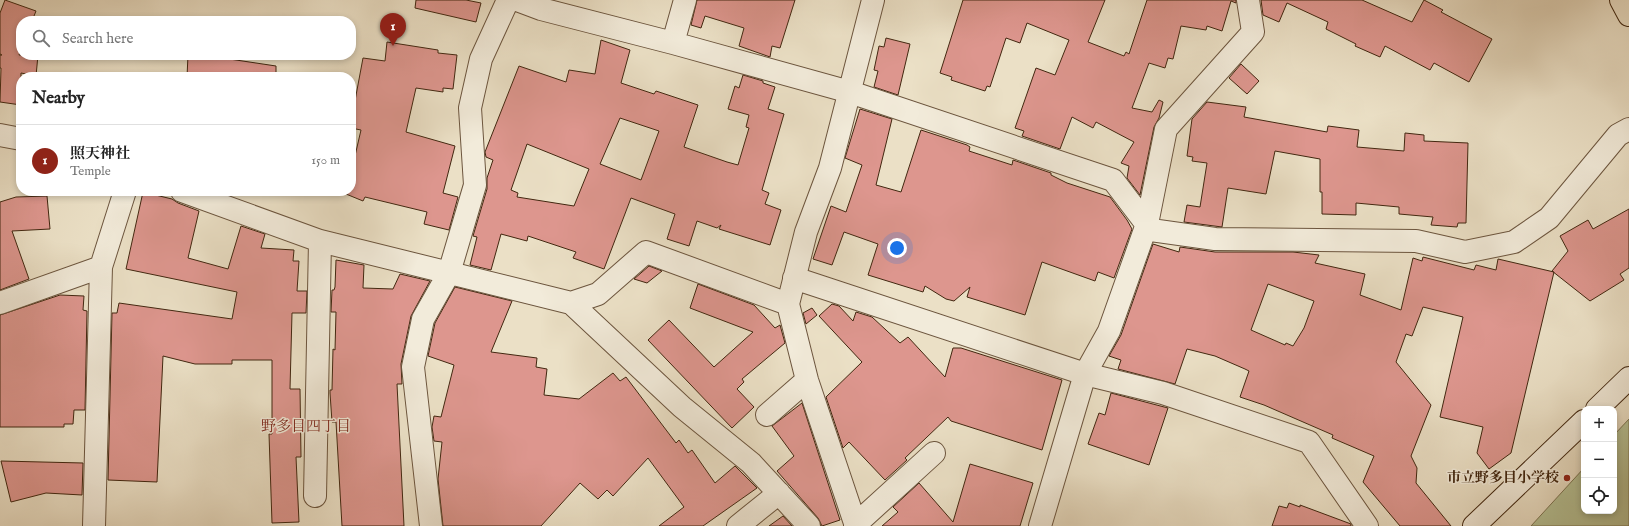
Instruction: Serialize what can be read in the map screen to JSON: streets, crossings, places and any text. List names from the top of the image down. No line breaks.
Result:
{"districts":["野多目四丁目"],"places":["市立野多目小学校"],"page":{"pins":"1","search":"Search here","heading":"Nearby","list":[{"mark":"1","name":"照天神社","note":"Temple","value":"150 m"}],"map_buttons":["+","−"]}}
